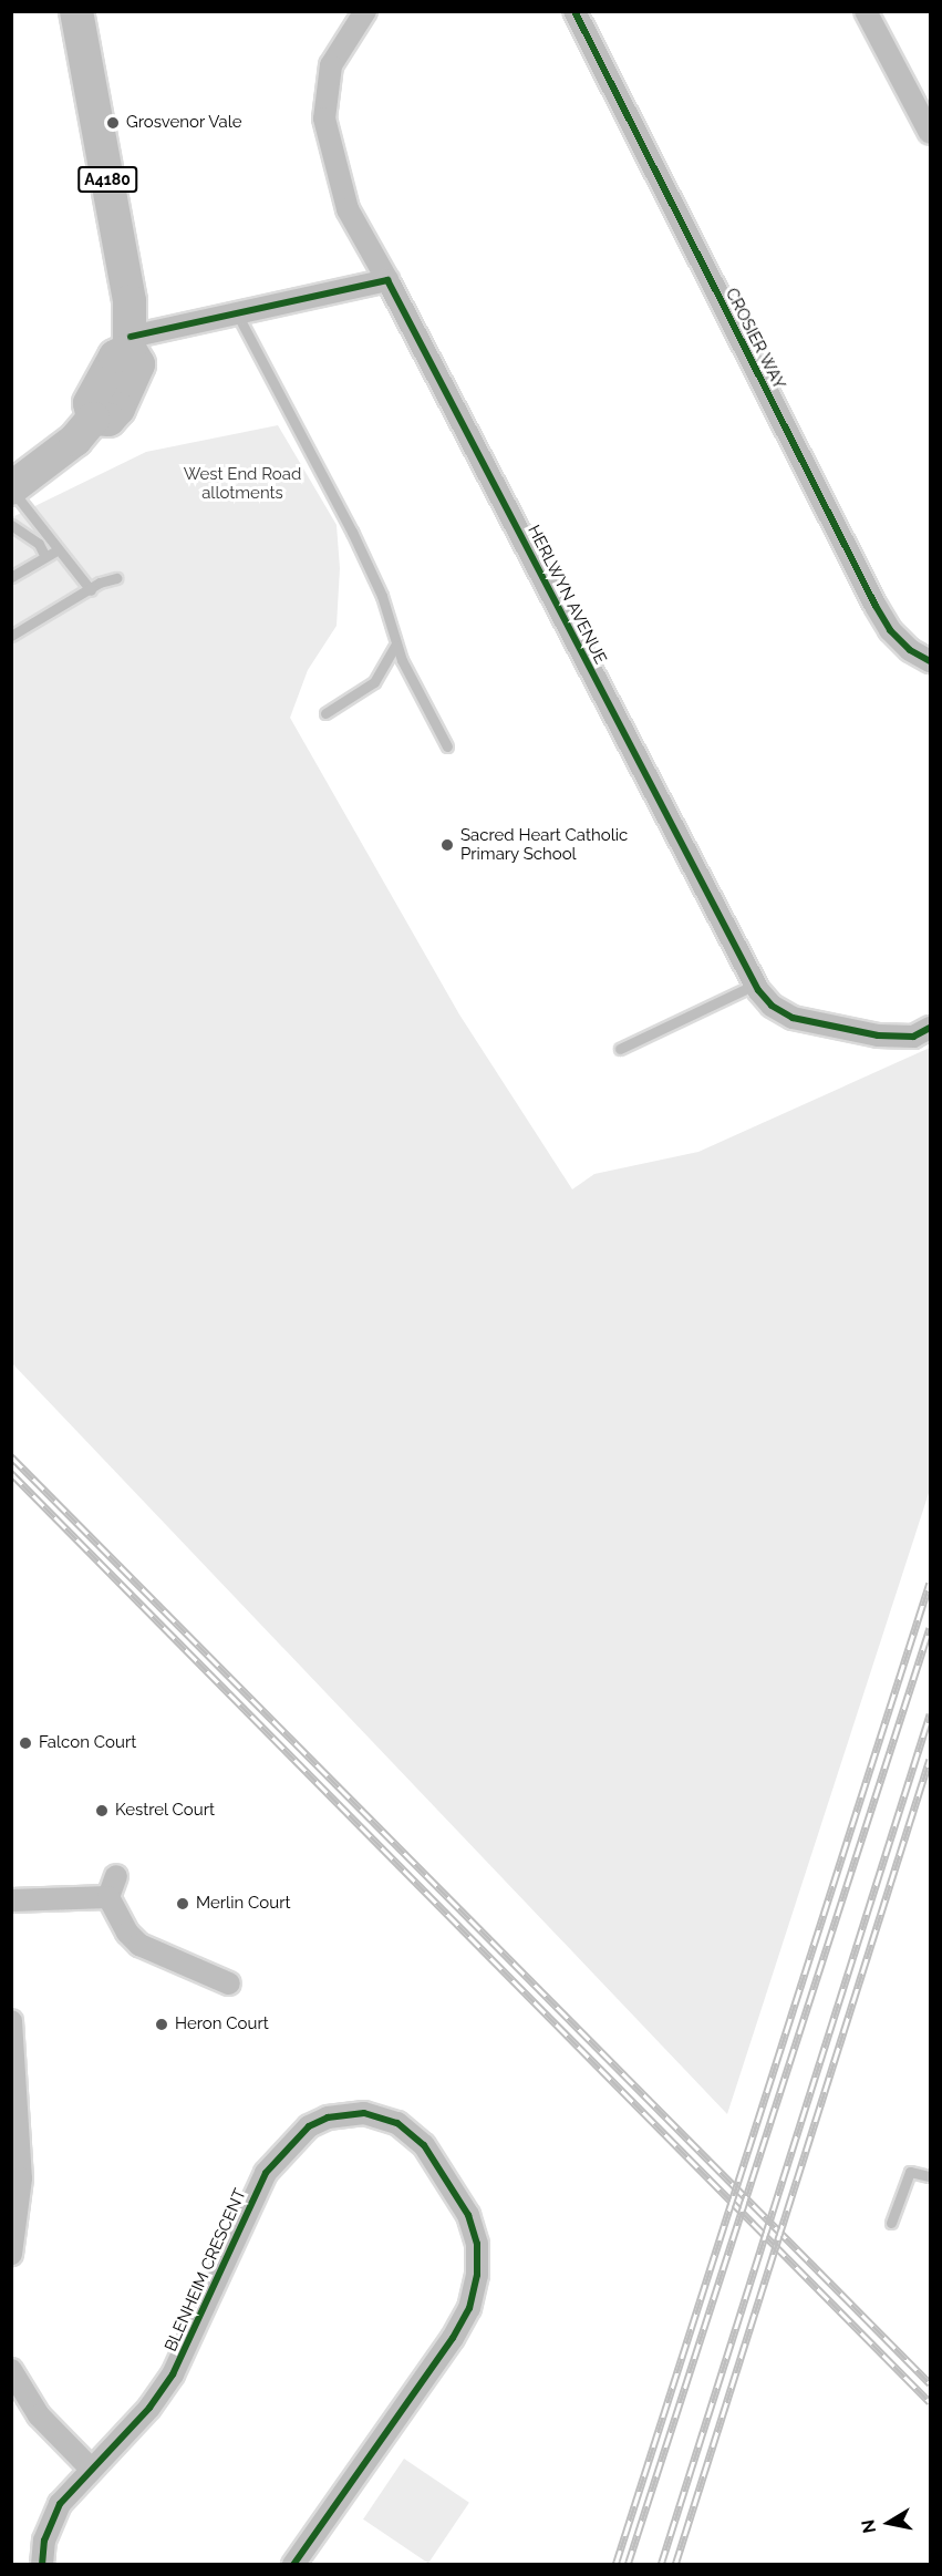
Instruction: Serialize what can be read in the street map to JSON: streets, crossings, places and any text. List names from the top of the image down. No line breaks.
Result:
{"streets":{"main road":["A4180"],"street":["CROSIER WAY","HERLWYN AVENUE","BLENHEIM CRESCENT"]},"parks":["West End Road allotments"],"places":["Grosvenor Vale","Sacred Heart Catholic Primary School","Falcon Court","Kestrel Court","Merlin Court","Heron Court"],"north":"left"}
